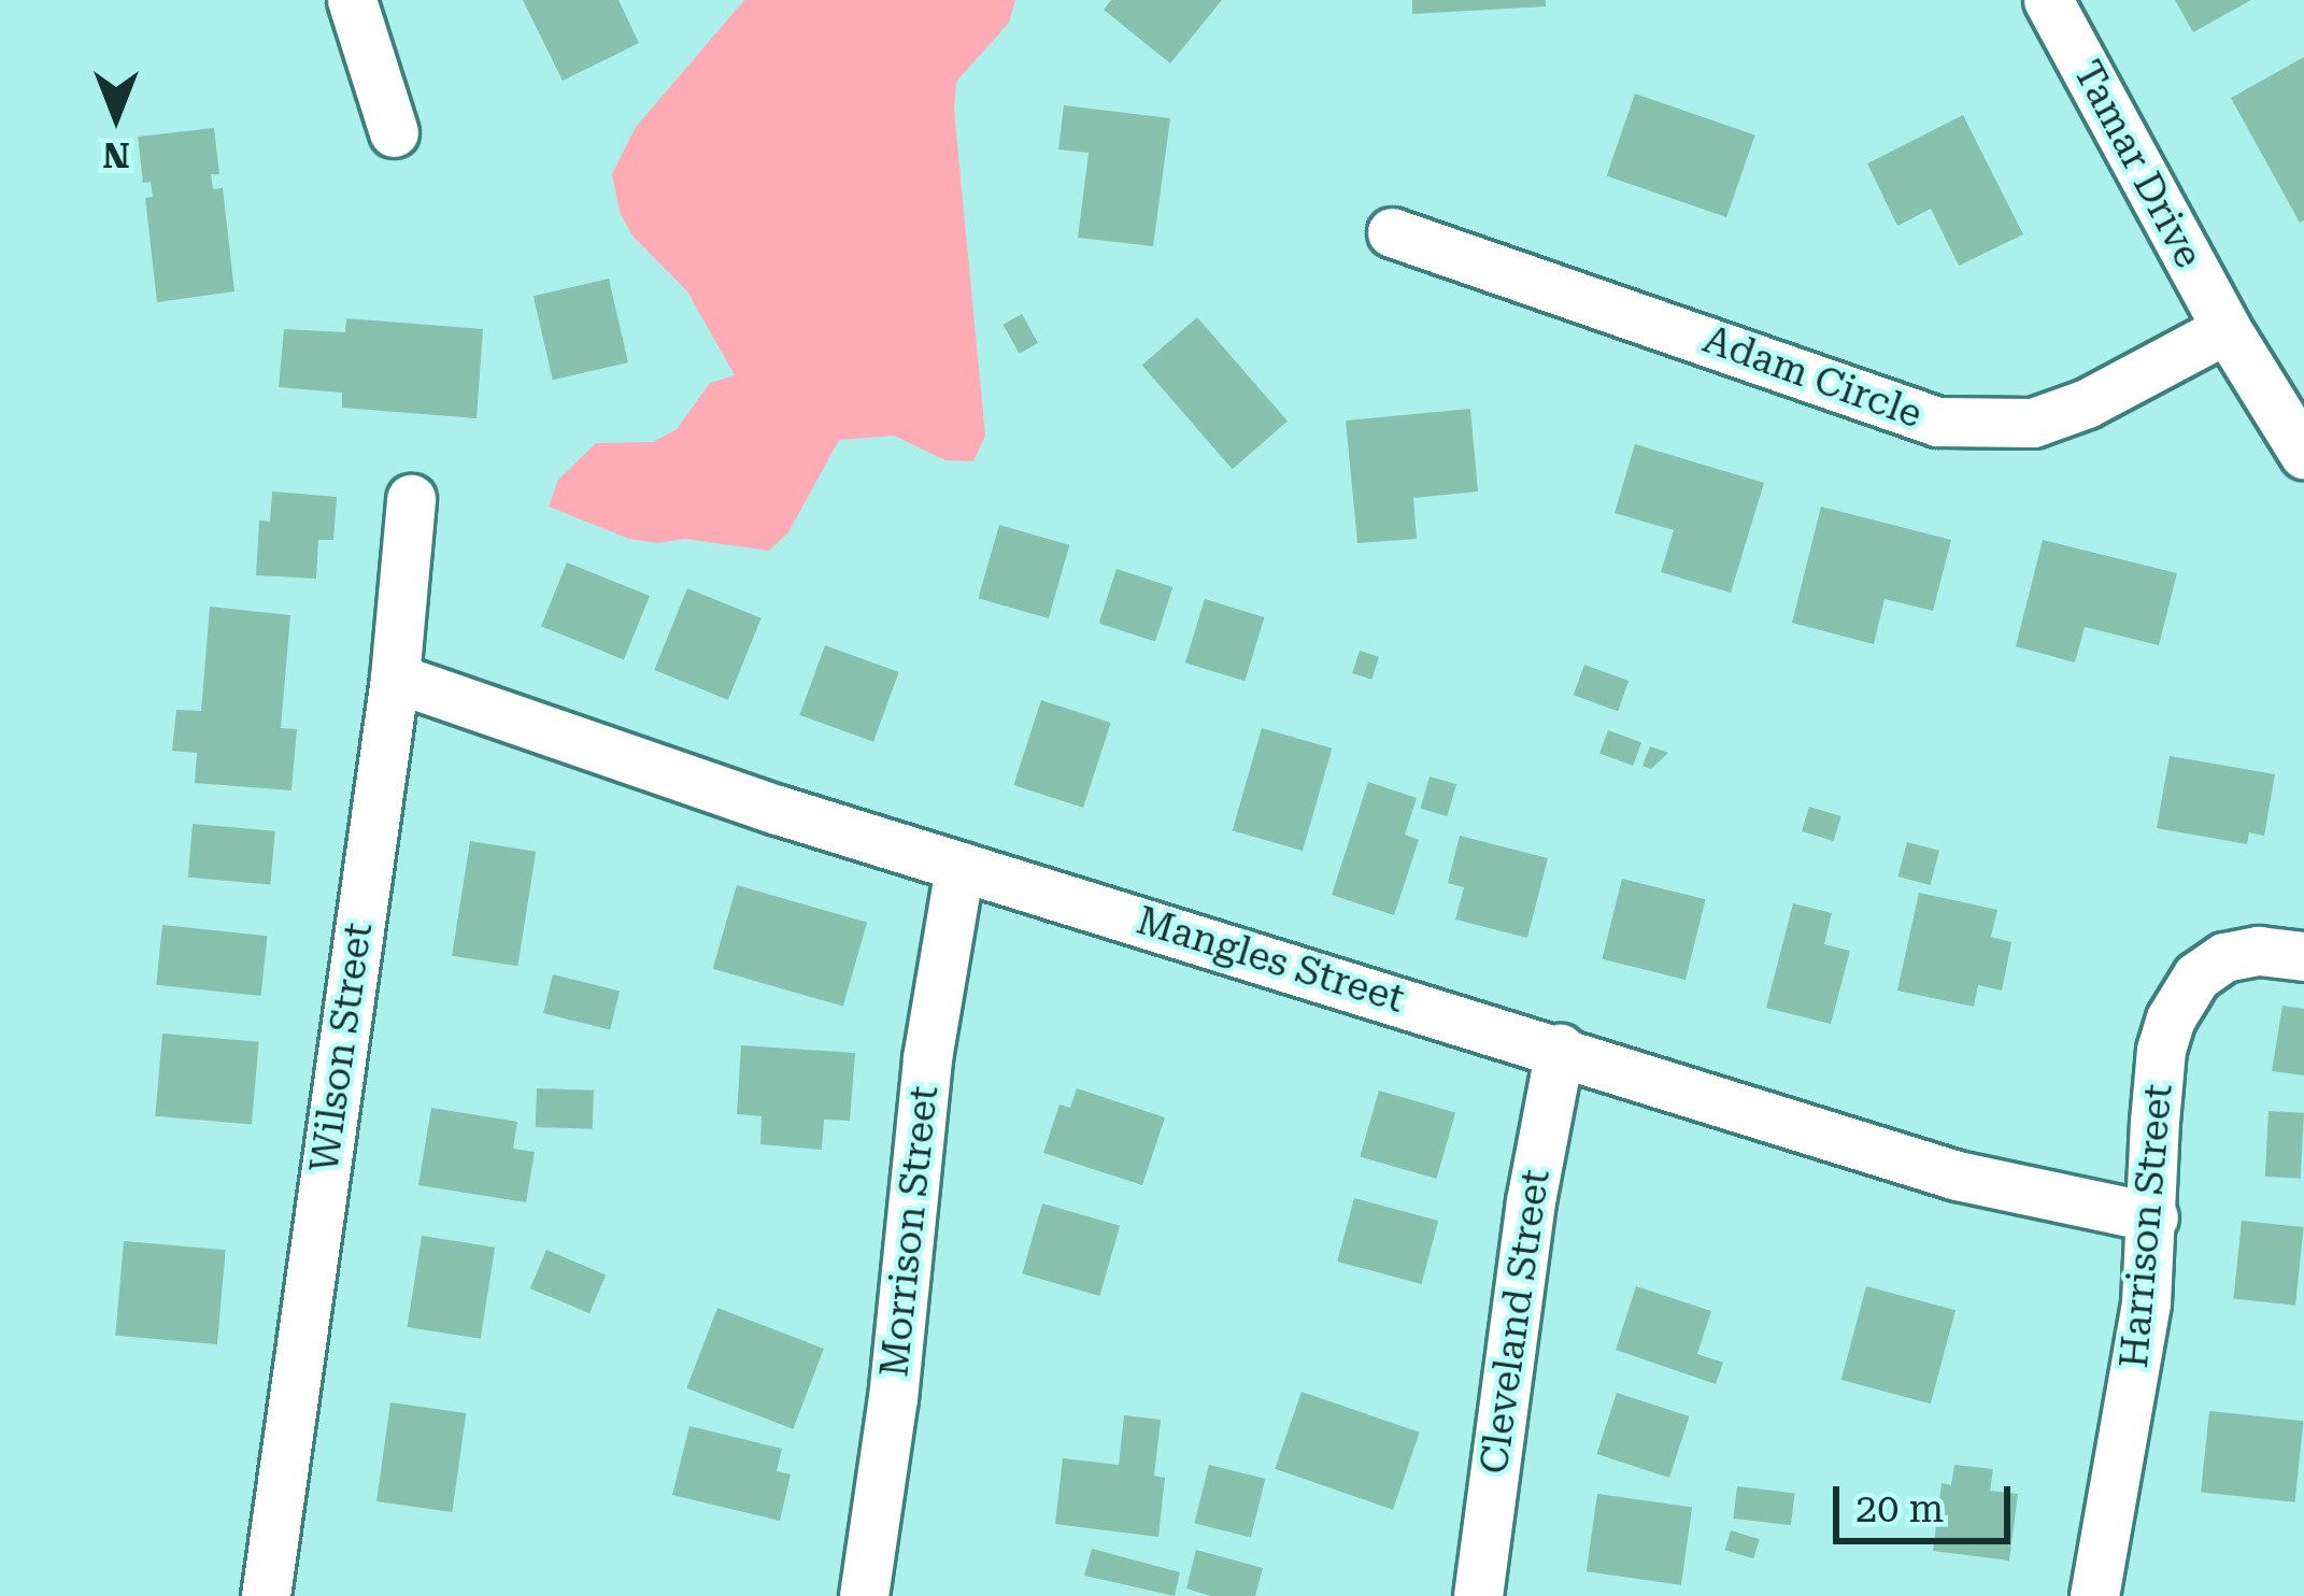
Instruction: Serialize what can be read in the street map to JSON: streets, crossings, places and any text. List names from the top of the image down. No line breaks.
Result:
{"streets":{"street":["Tamar Drive","Adam Circle","Mangles Street","Wilson Street","Harrison Street","Morrison Street","Cleveland Street"]},"crossings":[["Tamar Drive","Adam Circle"],["Mangles Street","Wilson Street"],["Mangles Street","Harrison Street"],["Mangles Street","Morrison Street"],["Mangles Street","Cleveland Street"]],"scale_bar":"20 m","north":"bottom"}
